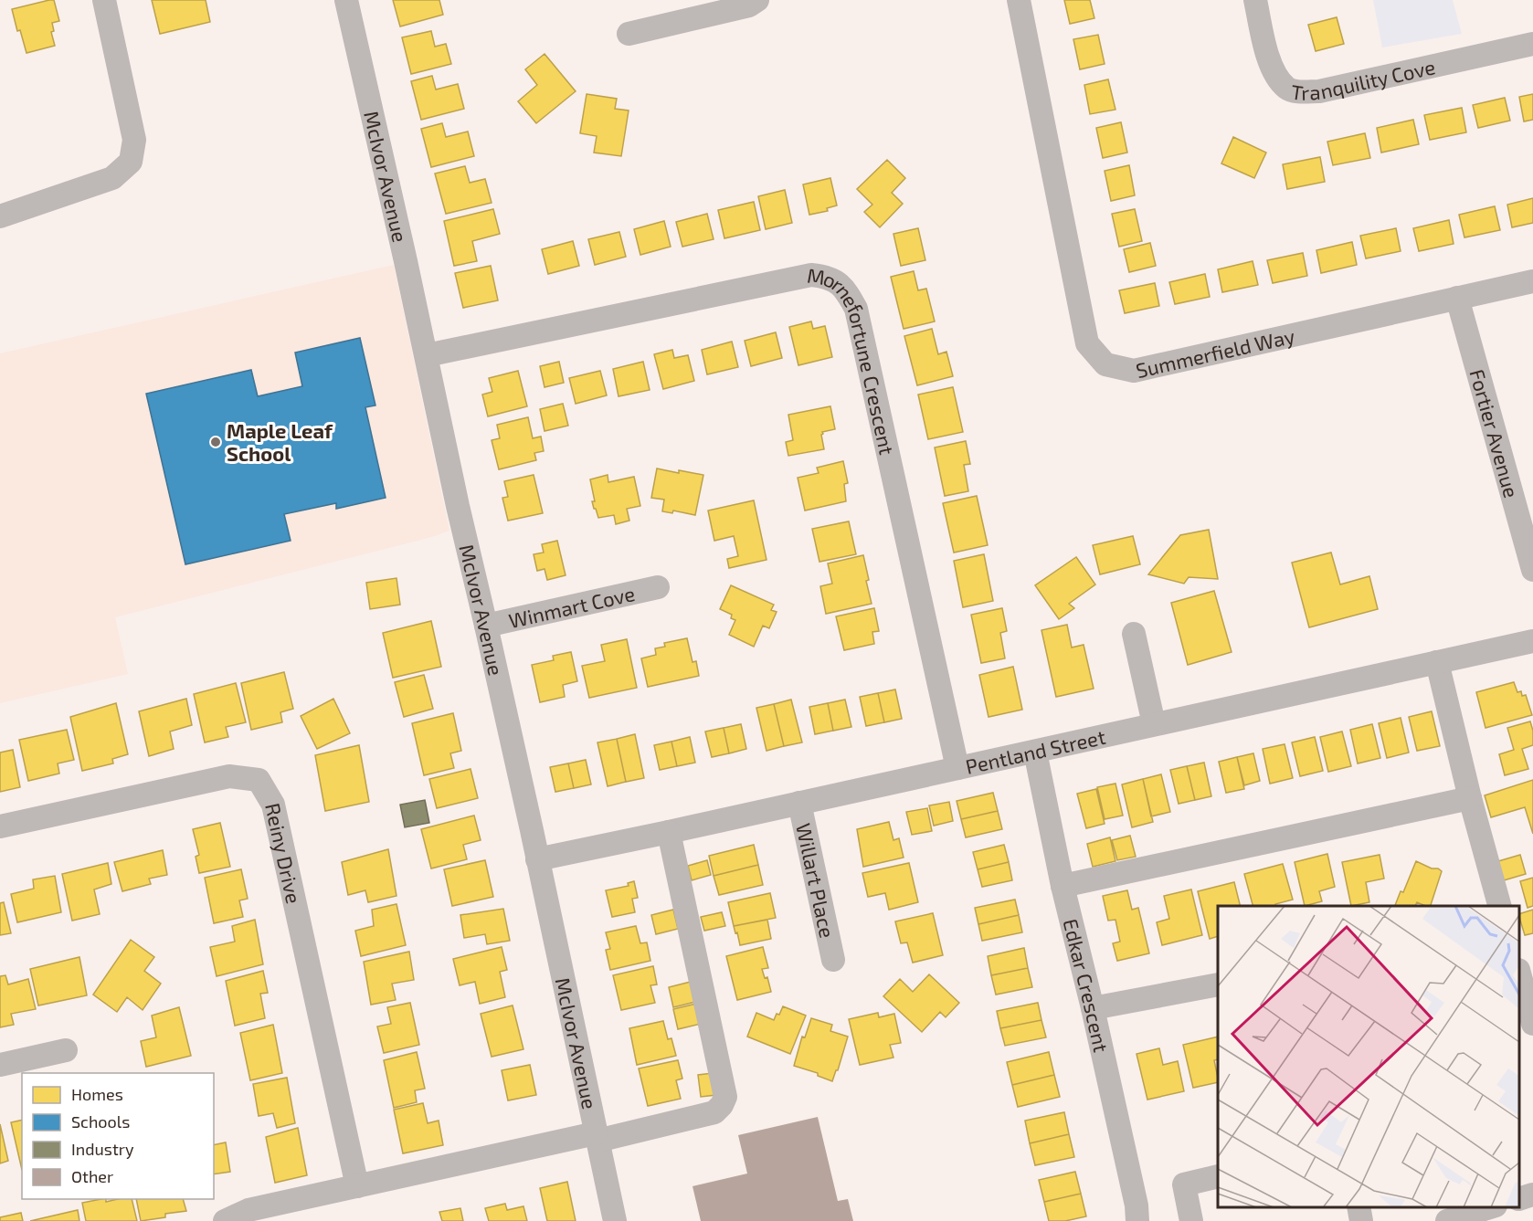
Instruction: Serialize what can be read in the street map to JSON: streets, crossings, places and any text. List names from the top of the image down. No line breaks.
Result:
{"streets":{"street":["Tranquility Cove","McIvor Avenue","Summerfield Way","Mornefortune Crescent","Fortier Avenue","Winmart Cove","Pentland Street","Reiny Drive","Willart Place","Edkar Crescent"]},"crossings":[["McIvor Avenue","Mornefortune Crescent"],["McIvor Avenue","Winmart Cove"],["McIvor Avenue","Pentland Street"],["Summerfield Way","Fortier Avenue"],["Mornefortune Crescent","Pentland Street"],["Pentland Street","Willart Place"],["Pentland Street","Edkar Crescent"]],"places":["Maple Leaf School"],"legend":["Homes","Schools","Industry","Other"]}
